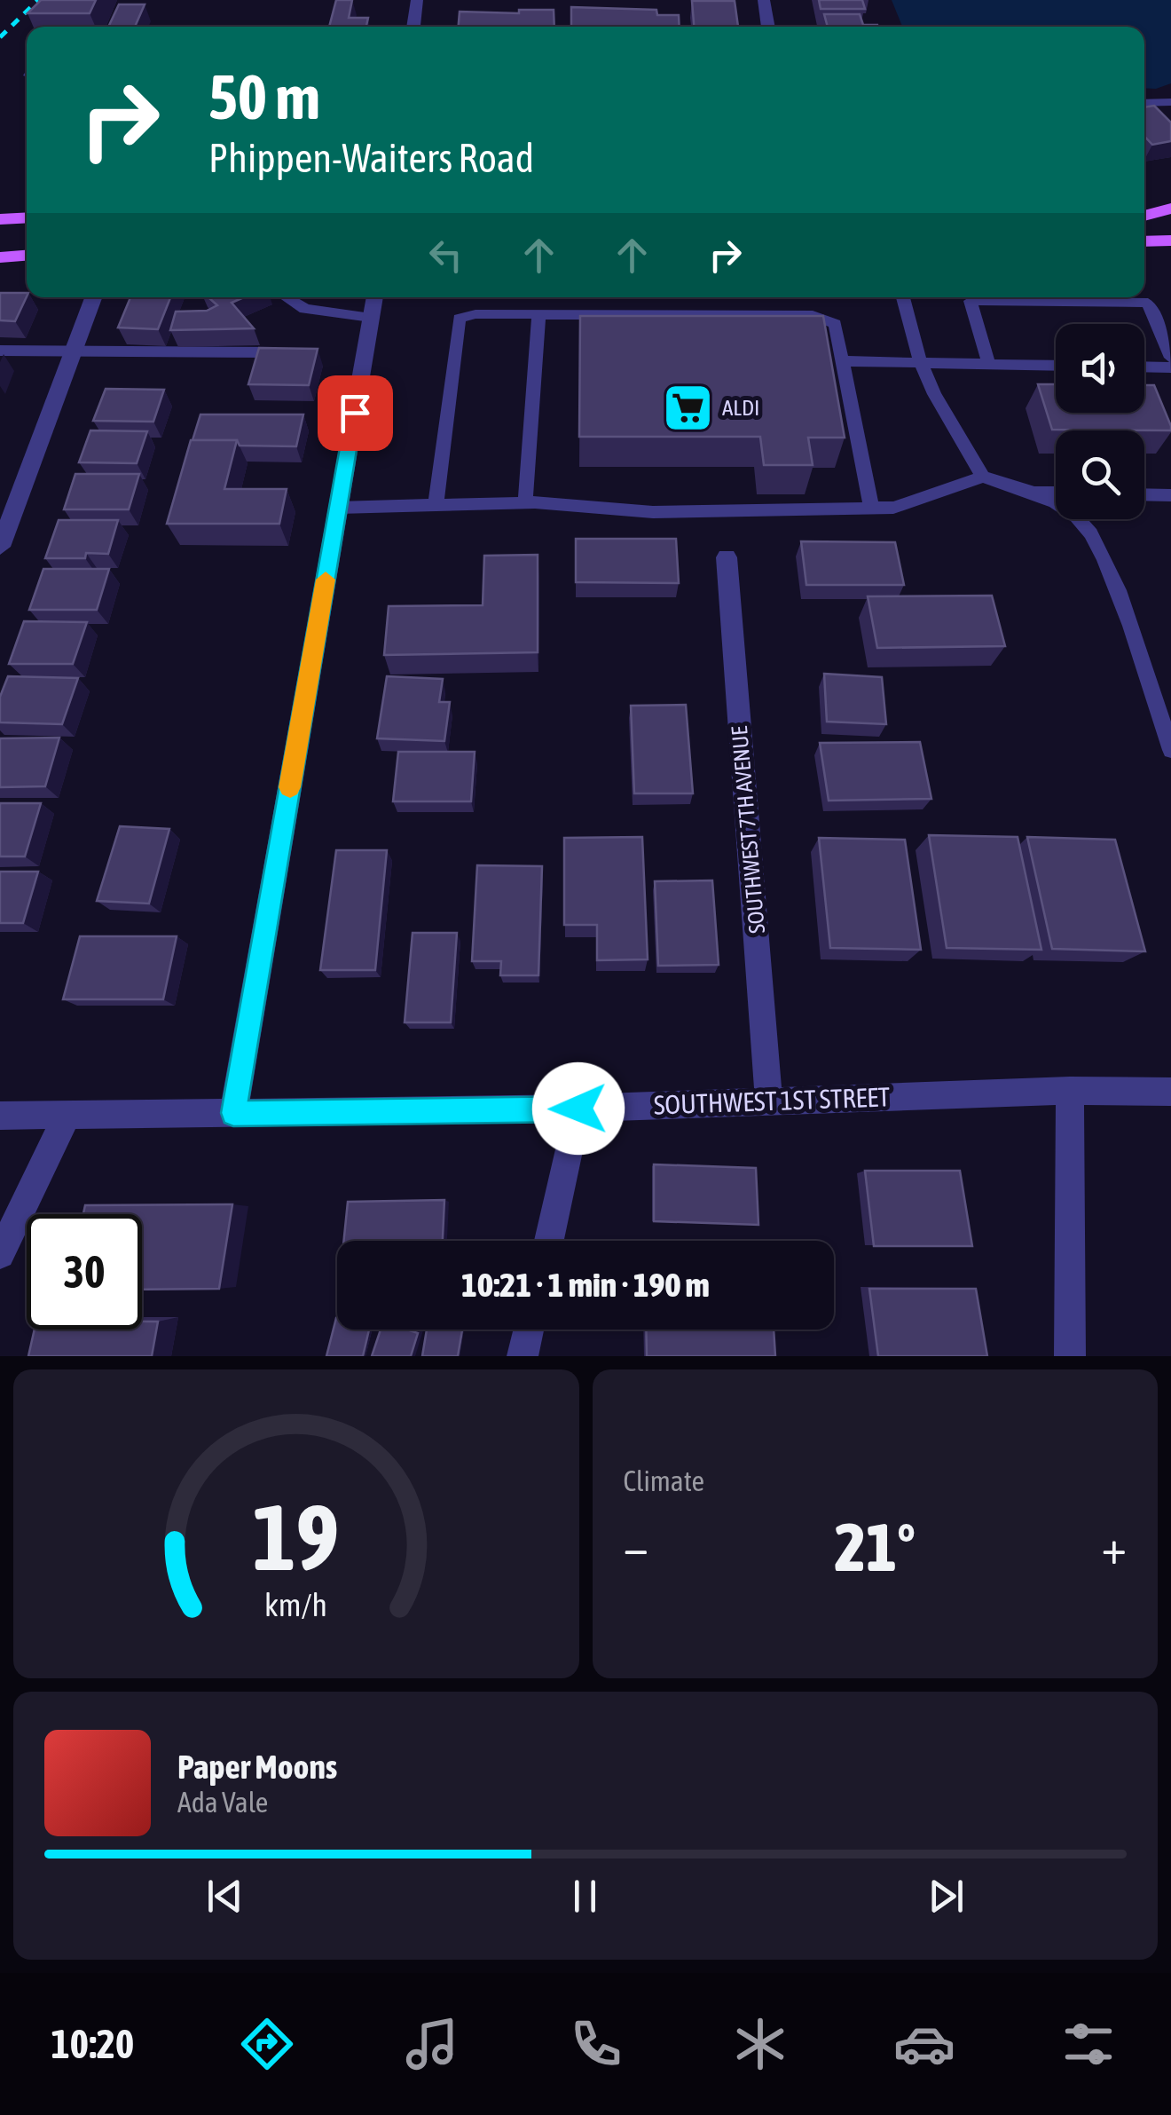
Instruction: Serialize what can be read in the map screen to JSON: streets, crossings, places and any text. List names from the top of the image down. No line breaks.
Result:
{"streets":{"street":["SOUTHWEST 7TH AVENUE","SOUTHWEST 1ST STREET"]},"crossings":[["SOUTHWEST 7TH AVENUE","SOUTHWEST 1ST STREET"]],"places":{"supermarket":["ALDI"]},"page":{"turn":["50 m","Phippen-Waiters Road"],"limit":"30","trip":"10:21 · 1 min · 190 m","tile":"Climate","heat":["−","21°","+"],"song":["Paper Moons","Ada Vale"],"tabs":"10:20","gauge":["19","km/h"]}}
